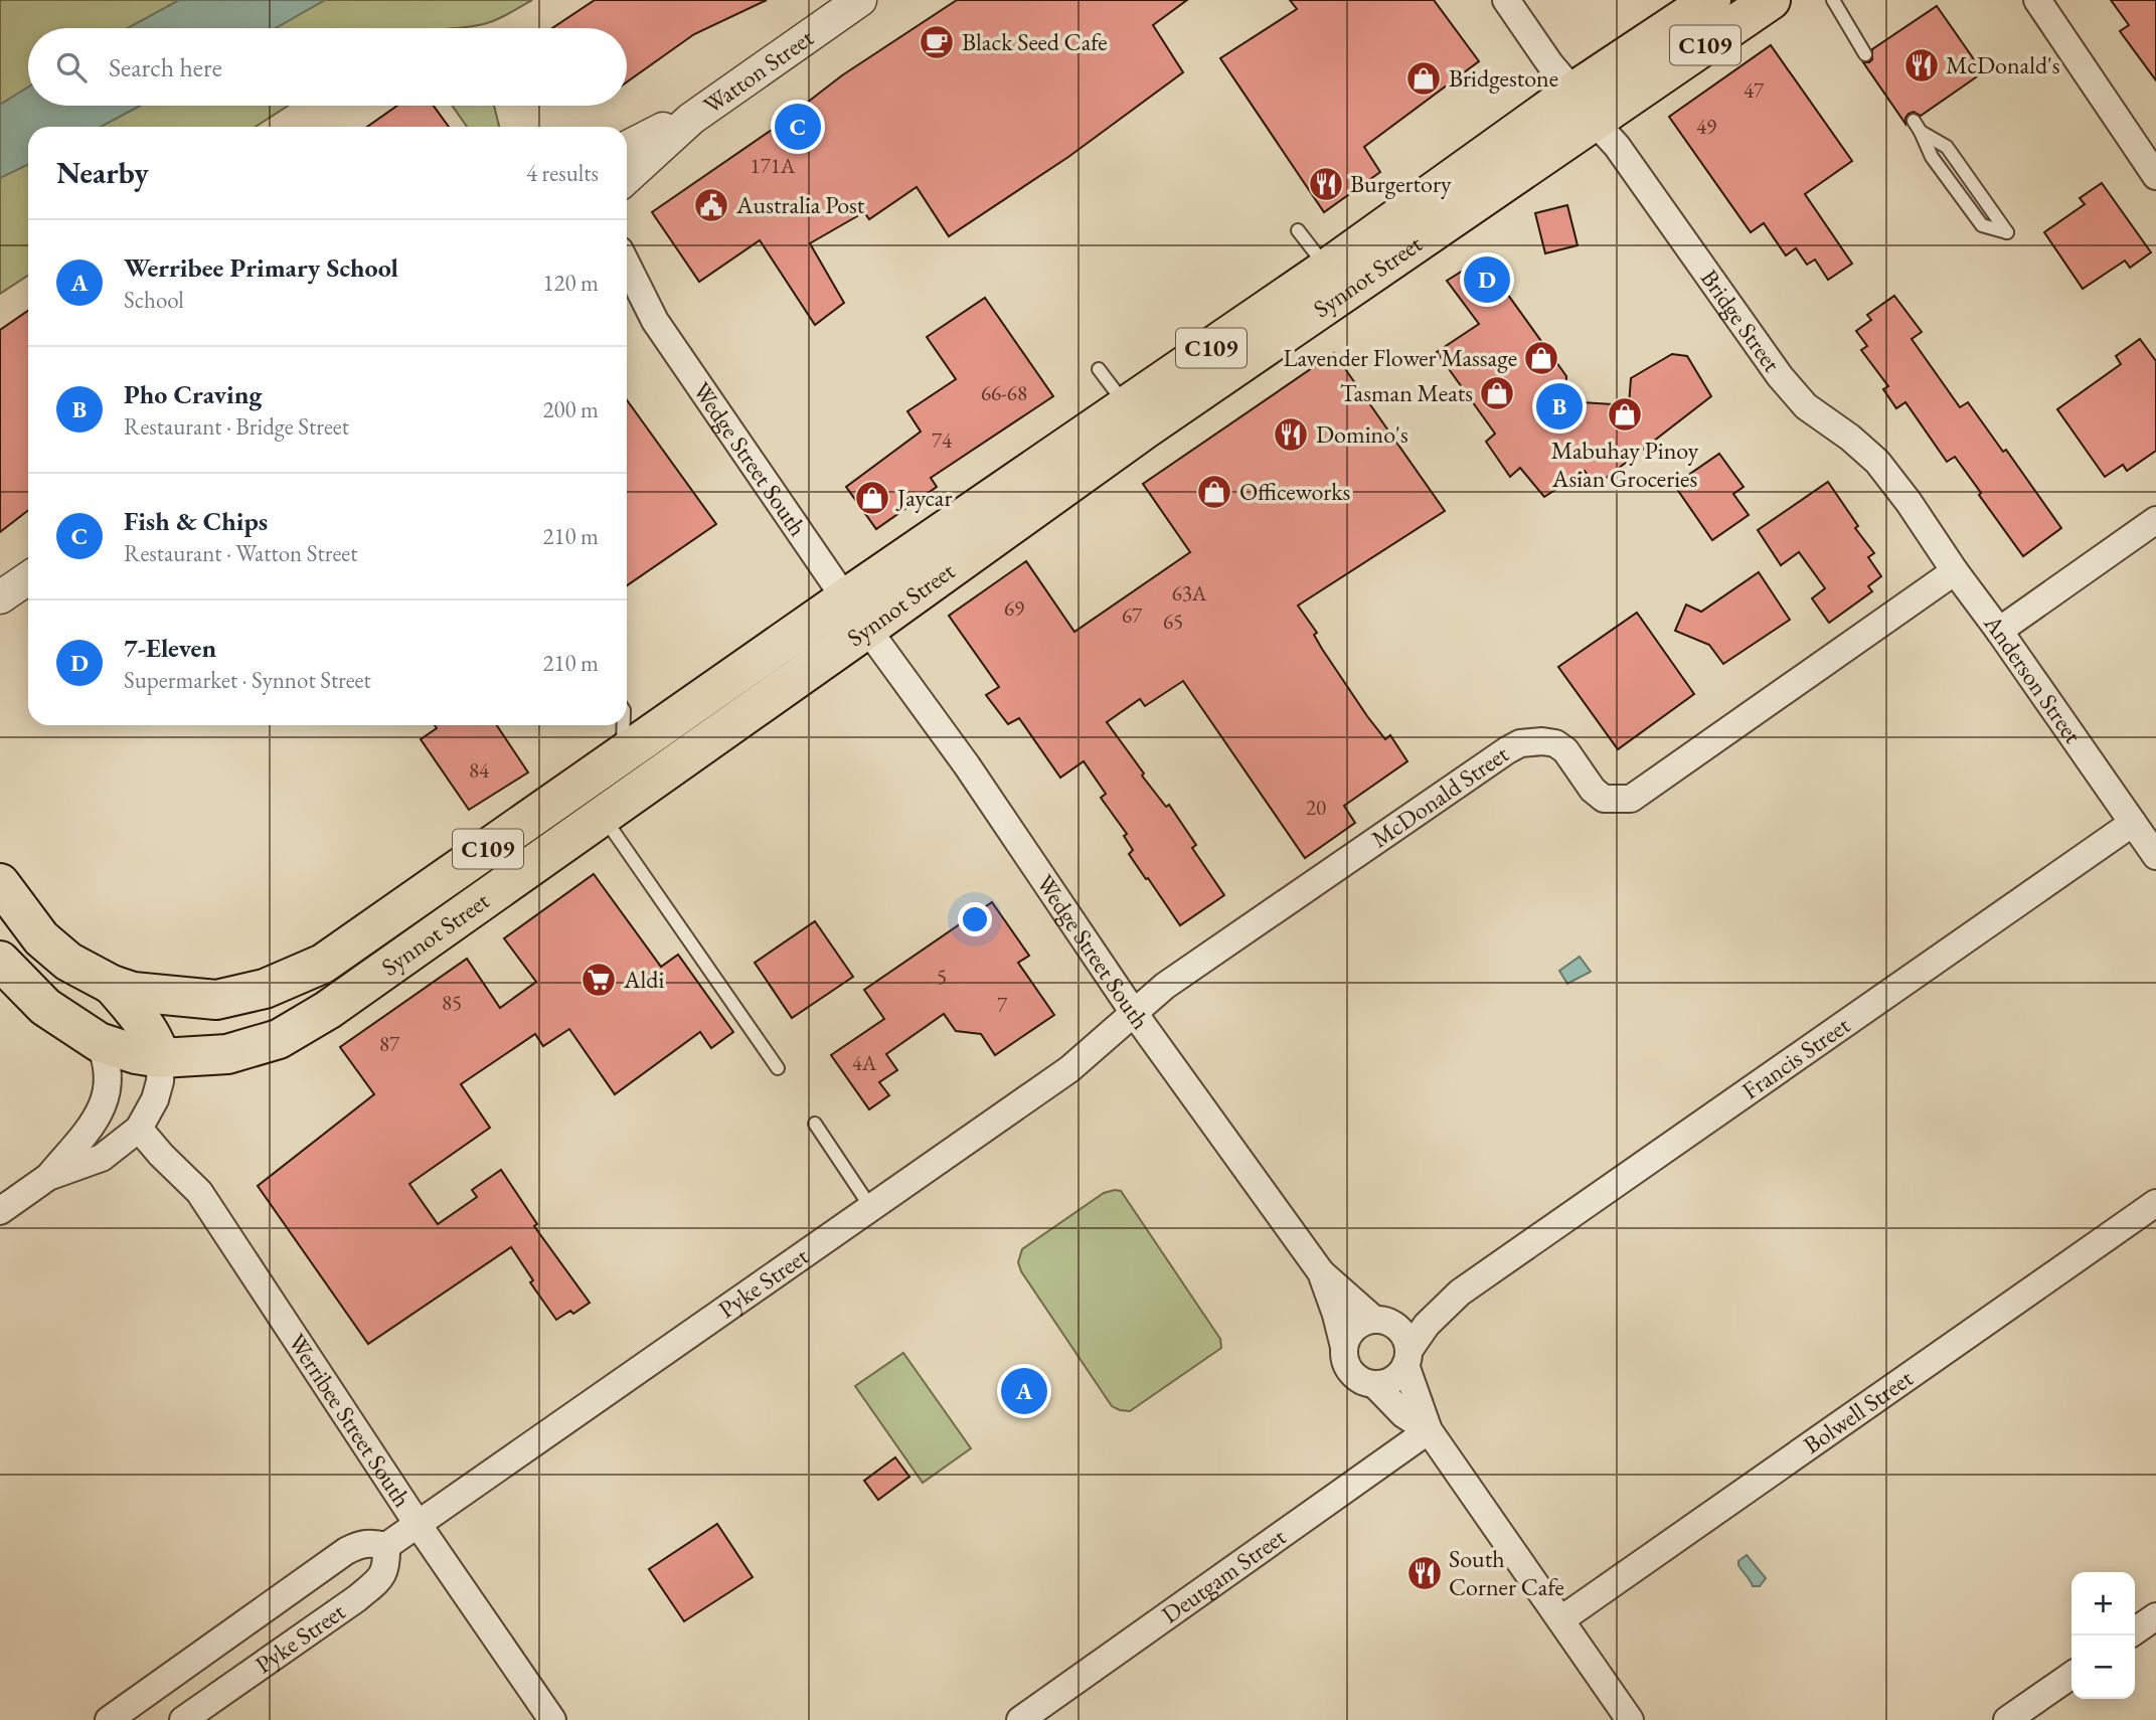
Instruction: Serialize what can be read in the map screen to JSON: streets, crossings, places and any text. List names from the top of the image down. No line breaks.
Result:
{"streets":{"highway":["C109","Synnot Street"],"street":["Watton Street","Bridge Street","Wedge Street South","Anderson Street","McDonald Street","Francis Street","Pyke Street","Bolwell Street","Werribee Street South","Deutgam Street"]},"crossings":[["C109","Synnot Street"],["Synnot Street","Bridge Street"],["Synnot Street","Wedge Street South"],["Bridge Street","Anderson Street"],["Wedge Street South","McDonald Street"],["Wedge Street South","Francis Street"],["Wedge Street South","Pyke Street"],["Anderson Street","McDonald Street"],["Anderson Street","Francis Street"],["McDonald Street","Pyke Street"],["Pyke Street","Werribee Street South"]],"places":{"cafe":["Black Seed Cafe"],"restaurant":["McDonald's","Burgertory","Domino's","South Corner Cafe"],"shop":["Bridgestone","Lavender Flower Massage","Tasman Meats","Mabuhay Pinoy Asian Groceries","Officeworks","Jaycar"],"public building":["Australia Post"],"supermarket":["Aldi"]},"house_numbers":["47","49","171A","66-68","74","63A","69","67","65","84","20","5","85","7","87","4A"],"page":{"search":"Search here","pins":["C","D","B","A"],"heading":["Nearby","4 results"],"list":[{"mark":"A","name":"Werribee Primary School","note":"School","value":"120 m"},{"mark":"B","name":"Pho Craving","note":"Restaurant · Bridge Street","value":"200 m"},{"mark":"C","name":"Fish & Chips","note":"Restaurant · Watton Street","value":"210 m"},{"mark":"D","name":"7-Eleven","note":"Supermarket · Synnot Street","value":"210 m"}],"map_buttons":["+","−"]}}
